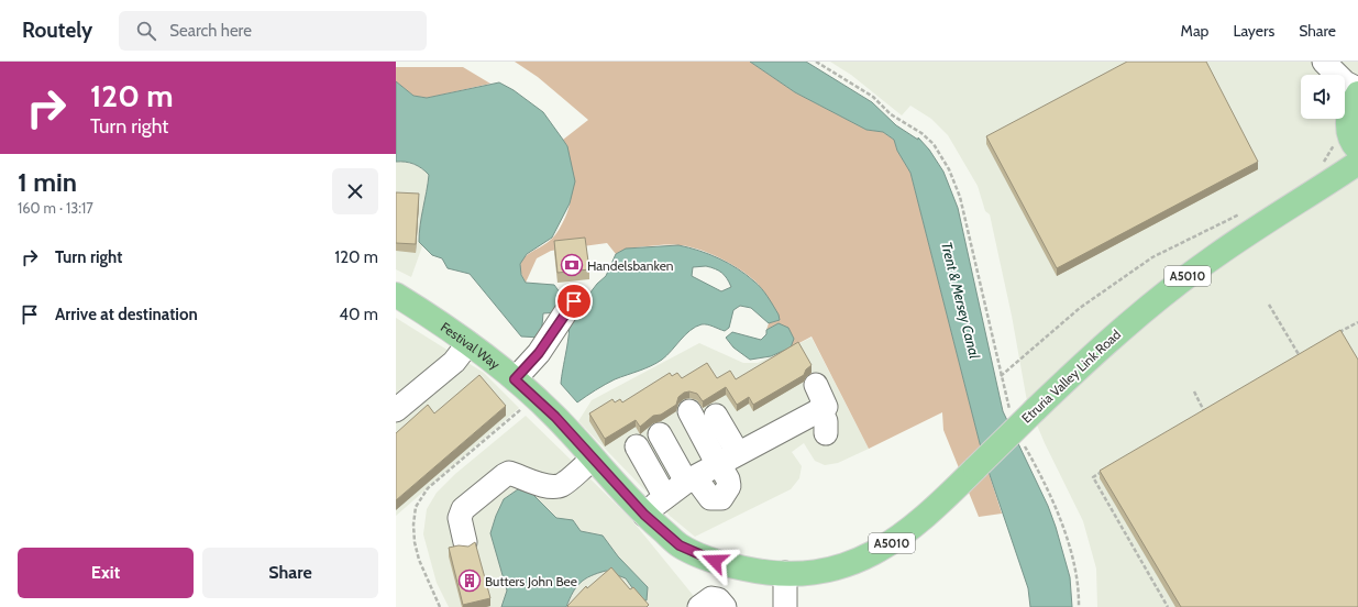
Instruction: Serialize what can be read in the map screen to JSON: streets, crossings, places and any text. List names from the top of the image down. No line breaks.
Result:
{"streets":{"main road":["A5010","Festival Way","Etruria Valley Link Road"]},"crossings":[["Festival Way","Etruria Valley Link Road"]],"water":["Trent & Mersey Canal"],"places":{"bank":["Handelsbanken"],"building":["Butters John Bee"]},"page":{"header":"Routely","search":"Search here","nav":["Map","Layers","Share"],"turn":["120 m","Turn right"],"heading":["1 min","160 m · 13:17"],"list":[{"name":"Turn right","value":"120 m"},{"name":"Arrive at destination","value":"40 m"}],"buttons":["Exit","Share"]}}
